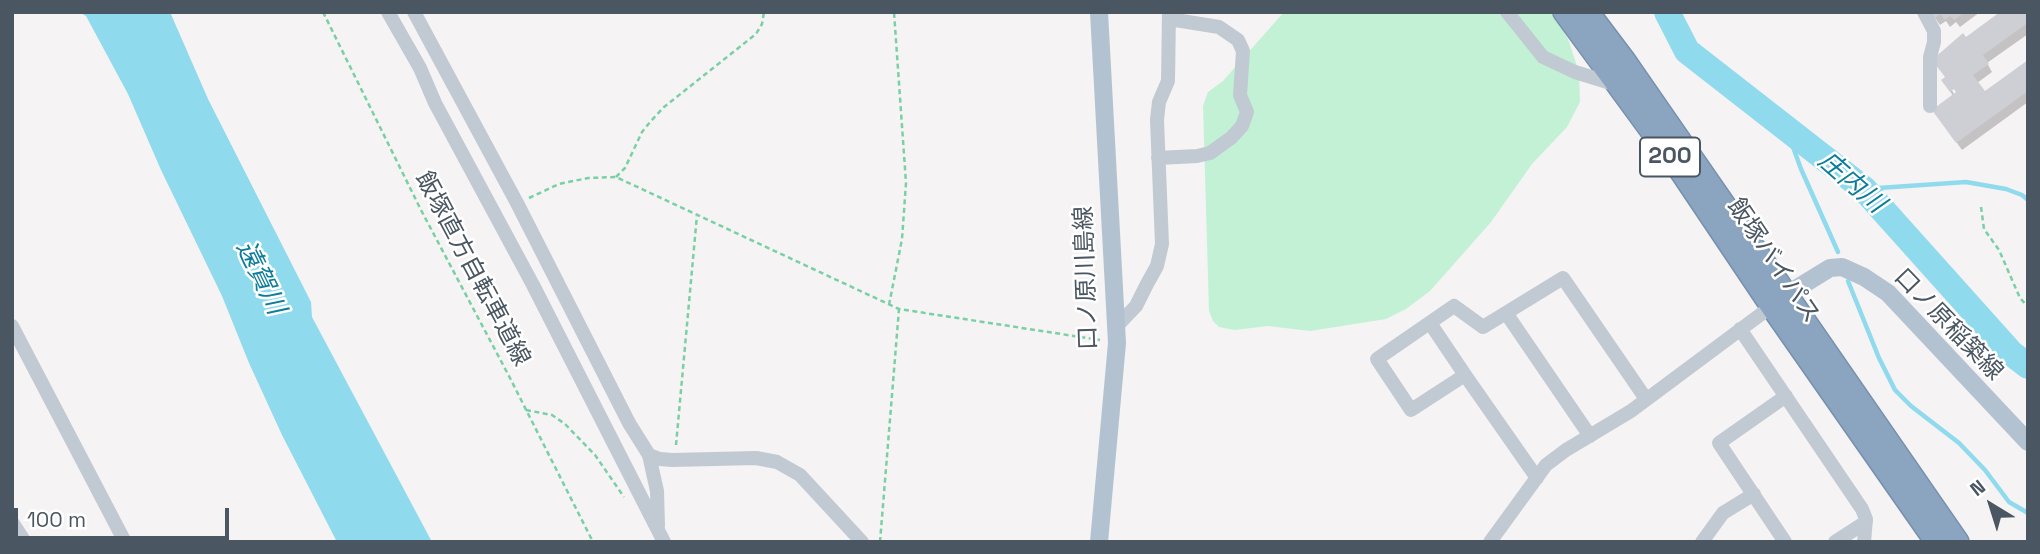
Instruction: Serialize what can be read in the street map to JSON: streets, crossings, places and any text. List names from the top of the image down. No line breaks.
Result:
{"streets":{"highway":["200","飯塚バイパス"],"main road":["口ノ原川島線","口ノ原稲築線"],"path":["飯塚直方自転車道線"]},"crossings":[["200","飯塚バイパス"],["200","口ノ原稲築線"],["飯塚バイパス","口ノ原稲築線"]],"water":["庄内川","遠賀川"],"scale_bar":"100 m","north":"top left"}
